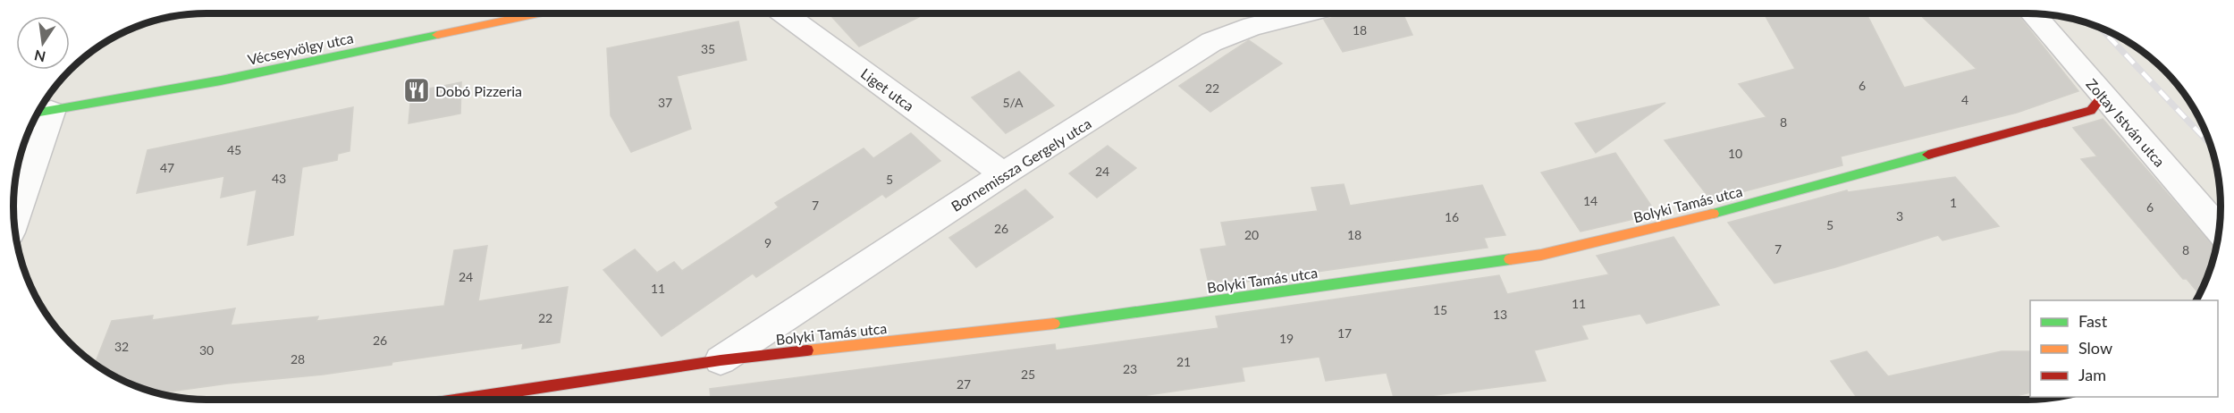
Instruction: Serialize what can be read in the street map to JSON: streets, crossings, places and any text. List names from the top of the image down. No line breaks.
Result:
{"streets":{"street":["Vécseyvölgy utca","Liget utca","Zoltay István utca","Bornemissza Gergely utca","Bolyki Tamás utca"]},"crossings":[["Liget utca","Bornemissza Gergely utca"],["Zoltay István utca","Bolyki Tamás utca"],["Bornemissza Gergely utca","Bolyki Tamás utca"]],"places":{"restaurant":["Dobó Pizzeria"]},"house_numbers":["18","35","6","22","4","37","5/A","8","45","10","47","24","43","5","14","1","7","6","3","16","5","26","20","18","9","7","8","24","11","11","15","13","22","17","19","26","32","30","28","21","23","25","27"],"legend":["Fast","Slow","Jam"],"north":"bottom"}
